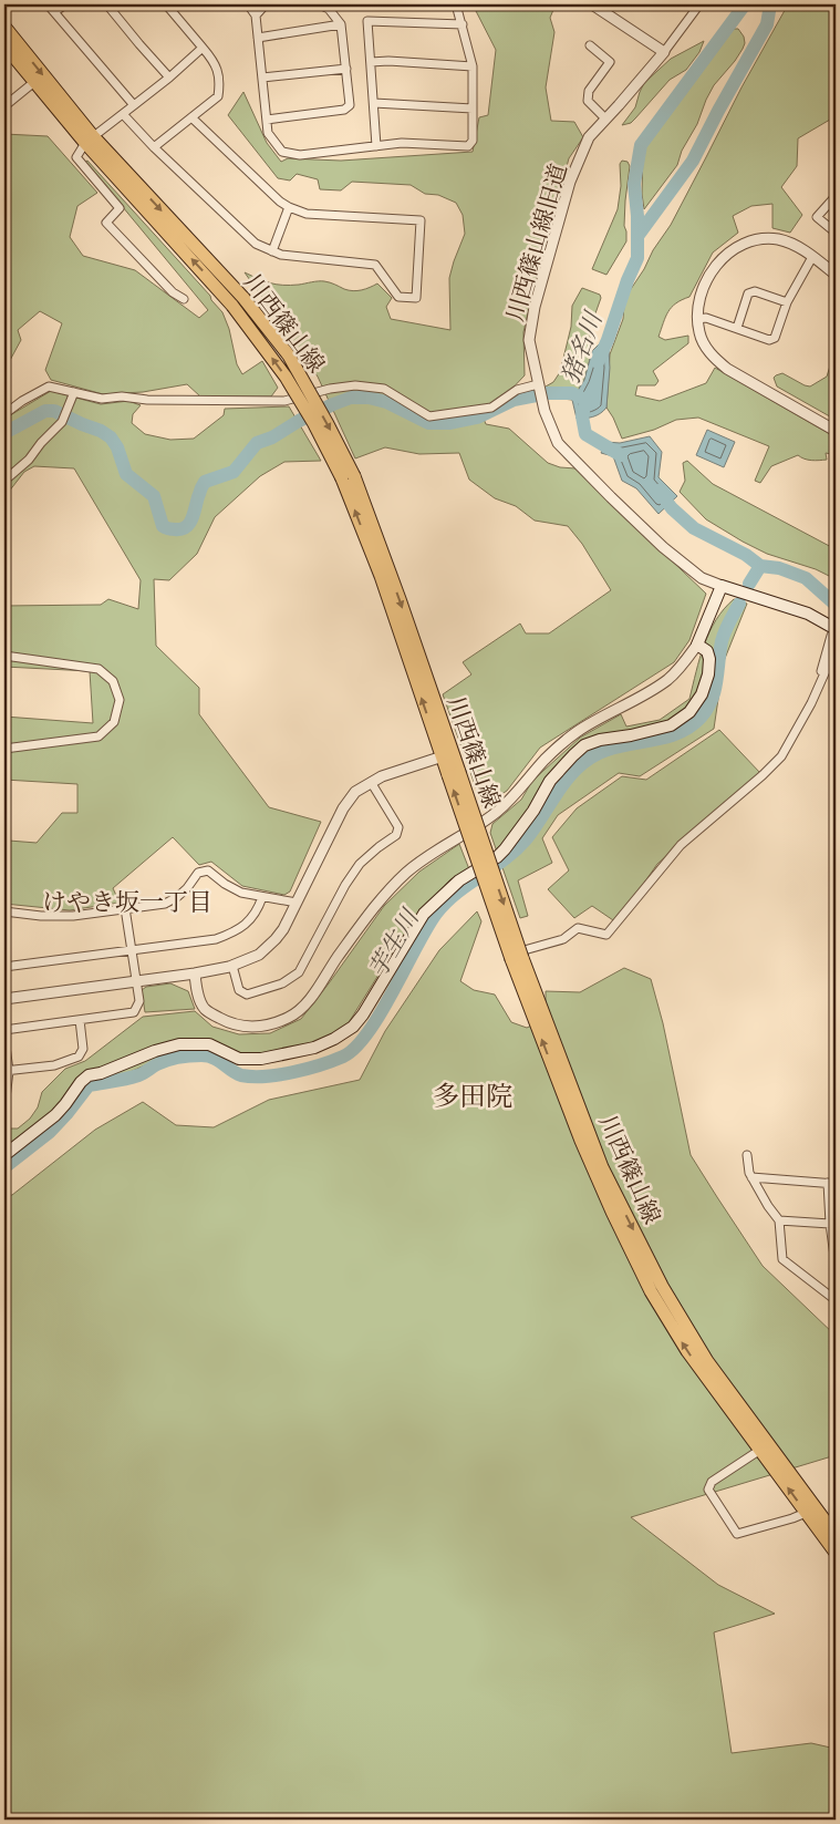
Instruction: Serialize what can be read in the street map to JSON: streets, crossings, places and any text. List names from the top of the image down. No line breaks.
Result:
{"streets":{"main road":["川西篠山線"],"street":["川西篠山線旧道"]},"districts":["けやき坂一丁目","多田院"],"water":["猪名川","芋生川"]}
